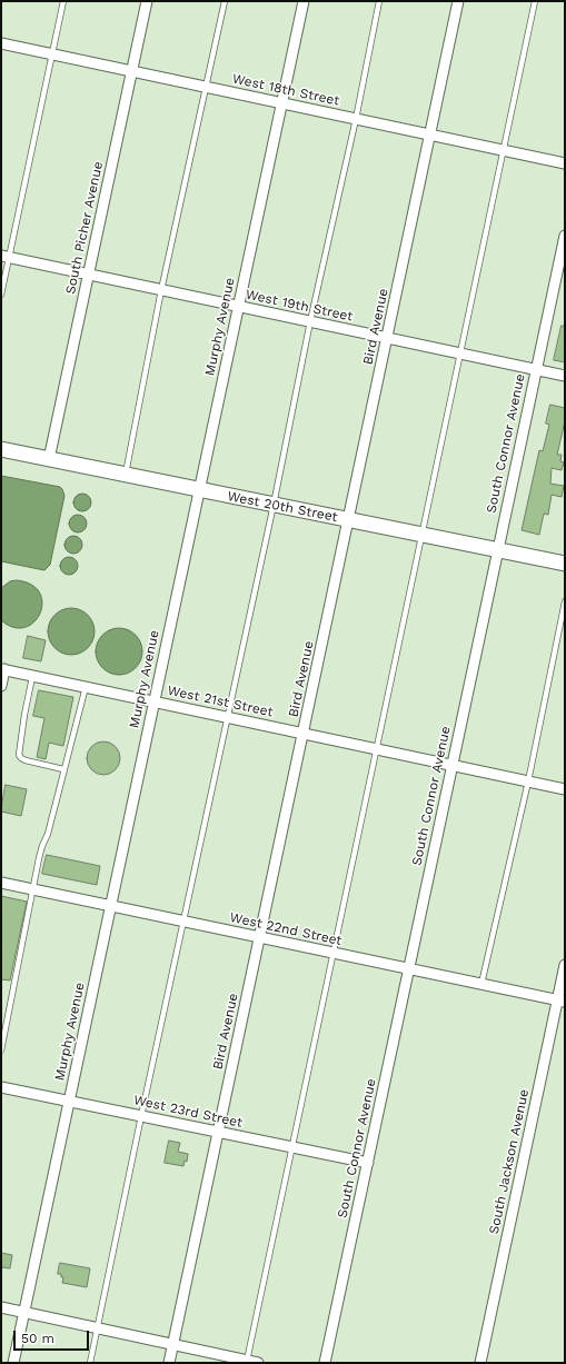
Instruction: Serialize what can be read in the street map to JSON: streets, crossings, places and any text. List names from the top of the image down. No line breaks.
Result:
{"streets":{"main road":["West 20th Street"],"street":["West 18th Street","South Picher Avenue","West 19th Street","Murphy Avenue","Bird Avenue","South Connor Avenue","West 21st Street","West 22nd Street","West 23rd Street","South Jackson Avenue"]},"crossings":[["West 18th Street","South Picher Avenue"],["West 18th Street","Murphy Avenue"],["West 18th Street","Bird Avenue"],["South Picher Avenue","West 19th Street"],["South Picher Avenue","West 20th Street"],["West 19th Street","Murphy Avenue"],["West 19th Street","Bird Avenue"],["West 19th Street","South Connor Avenue"],["Murphy Avenue","West 20th Street"],["Murphy Avenue","West 21st Street"],["Murphy Avenue","West 22nd Street"],["Murphy Avenue","West 23rd Street"],["Bird Avenue","West 20th Street"],["Bird Avenue","West 21st Street"],["Bird Avenue","West 22nd Street"],["Bird Avenue","West 23rd Street"],["South Connor Avenue","West 20th Street"],["South Connor Avenue","West 21st Street"],["South Connor Avenue","West 22nd Street"],["South Connor Avenue","West 23rd Street"],["West 22nd Street","South Jackson Avenue"]],"scale_bar":"50 m"}
